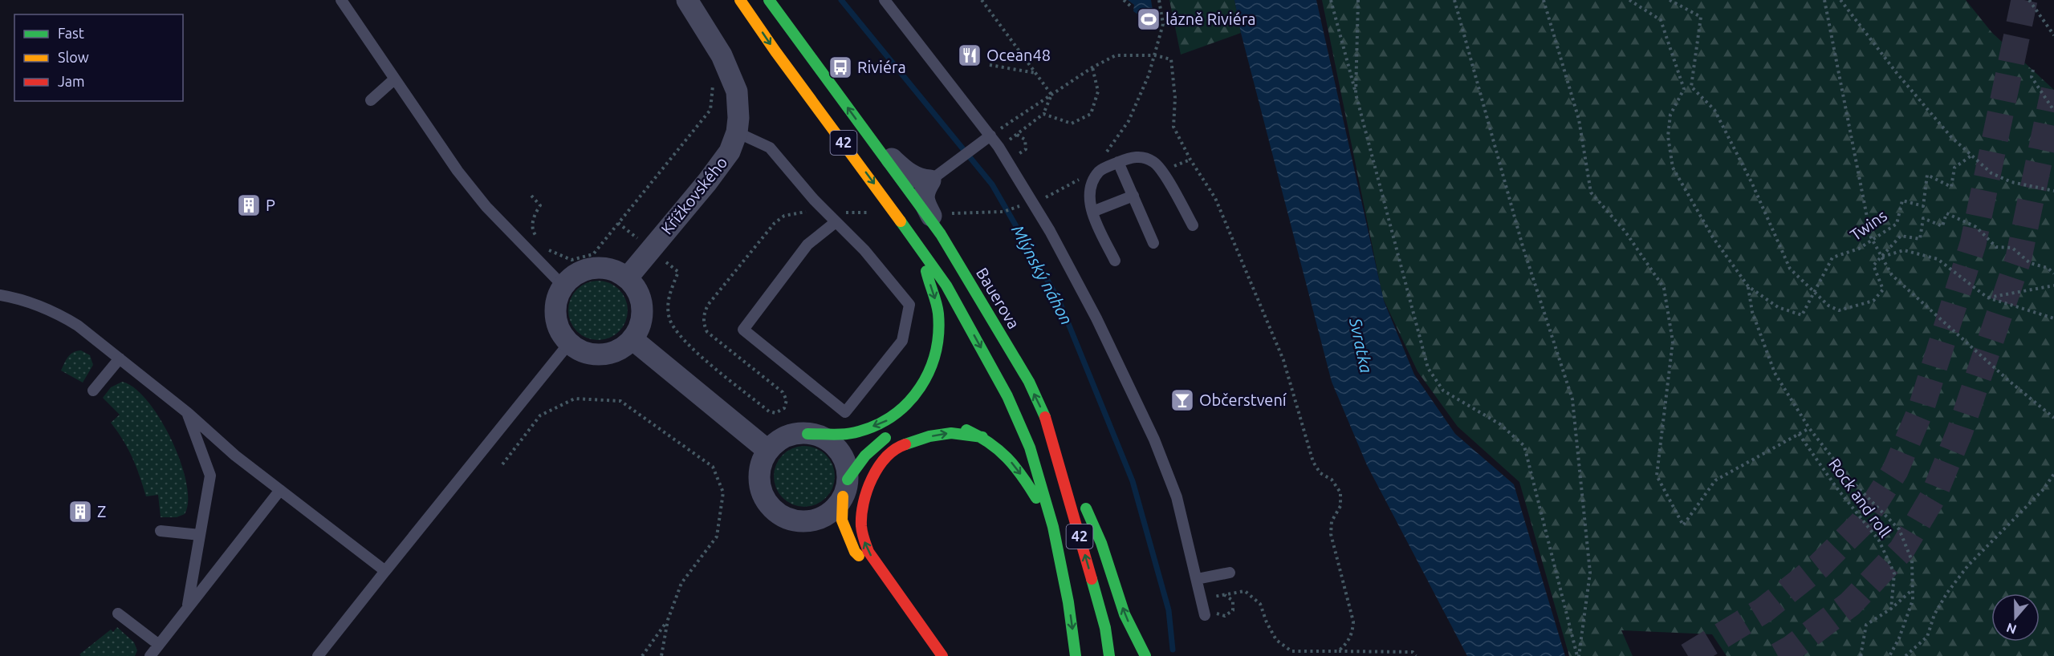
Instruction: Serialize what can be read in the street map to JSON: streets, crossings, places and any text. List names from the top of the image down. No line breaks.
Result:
{"streets":{"highway":["42","Bauerova"],"street":["Křížkovského"],"path":["Twins","Rock and roll"]},"water":["Mlýnský náhon","Svratka"],"places":{"sports":["lázně Riviéra"],"restaurant":["Ocean48"],"bus stop":["Riviéra"],"building":["P","Z"],"bar":["Občerstvení"]},"legend":["Fast","Slow","Jam"],"north":"bottom"}
